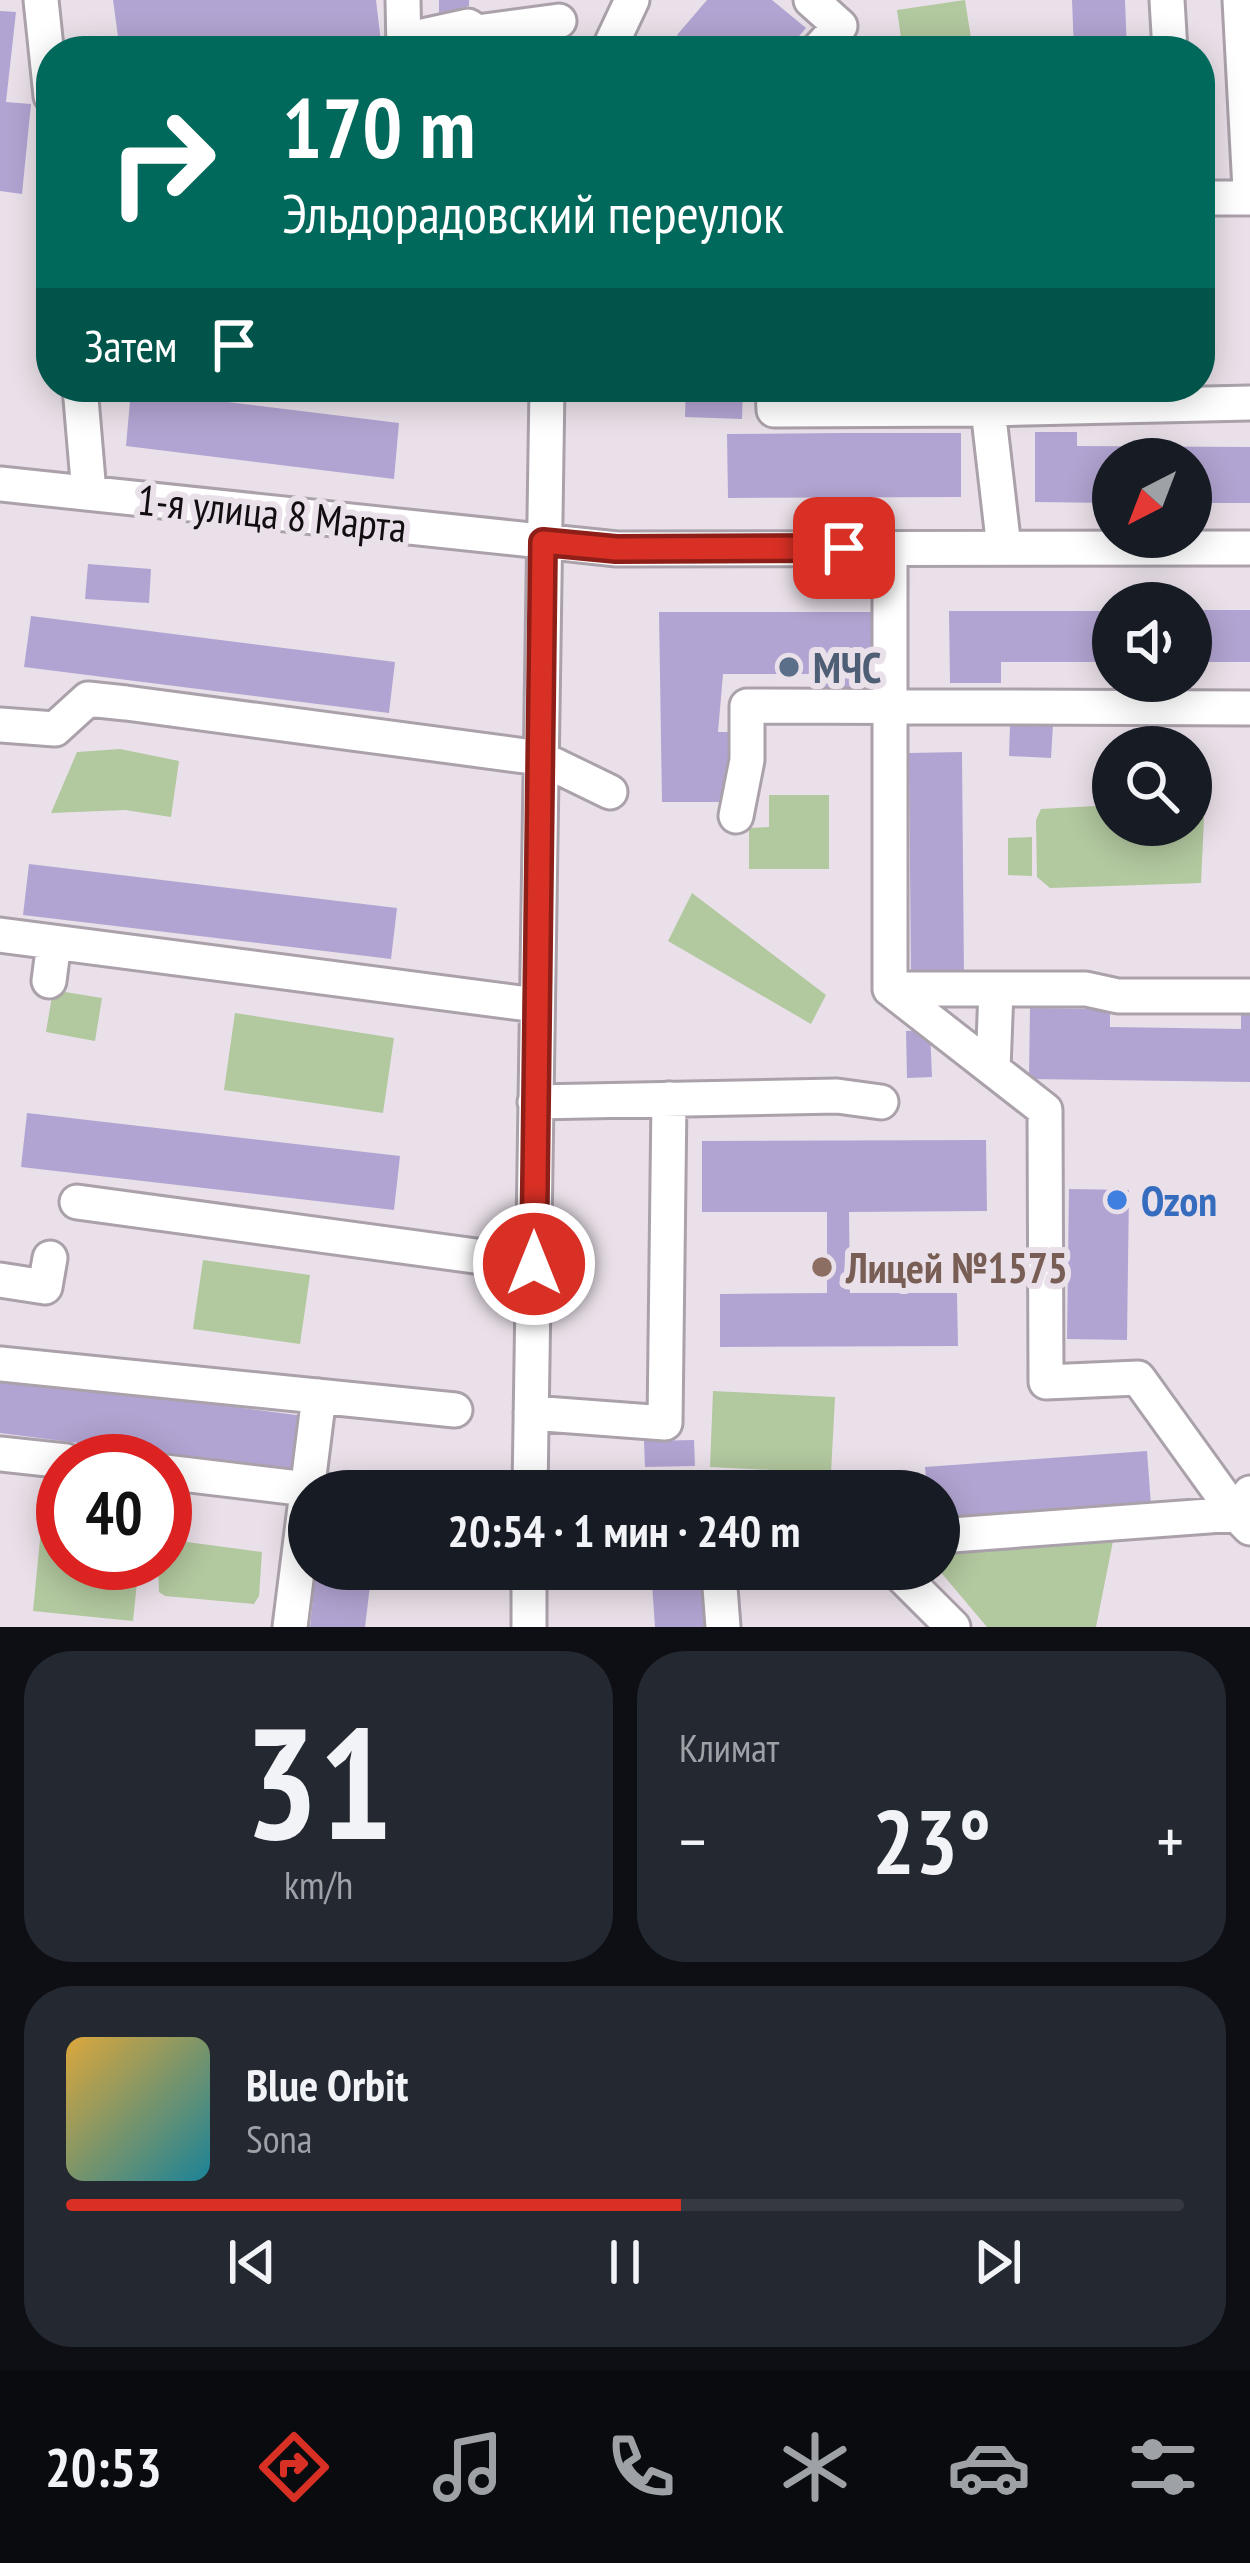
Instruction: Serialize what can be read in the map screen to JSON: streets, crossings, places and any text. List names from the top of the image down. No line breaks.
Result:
{"streets":{"street":["1-я улица 8 Марта"]},"places":["МЧС","Ozon","Лицей №1575"],"north":"bottom left","page":{"turn":["170 m","Эльдорадовский переулок"],"then":"Затем","limit":"40","trip":"20:54 · 1 мин · 240 m","tile":[["31","km/h"],"Климат"],"heat":["−","23°","+"],"song":["Blue Orbit","Sona"],"tabs":"20:53"}}
